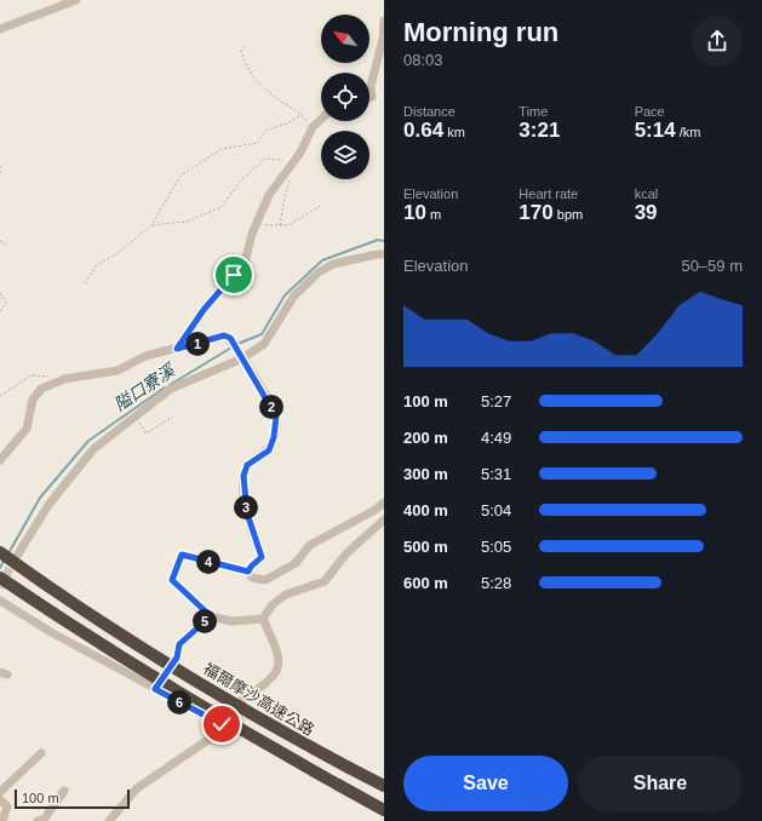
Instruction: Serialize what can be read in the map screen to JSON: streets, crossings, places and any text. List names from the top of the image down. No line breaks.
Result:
{"streets":{"highway":["福爾摩沙高速公路"]},"water":["隘口寮溪"],"scale_bar":"100 m","north":"top left","page":{"heading":["Morning run","08:03"],"stats":[["Distance","0.64 km"],["Time","3:21"],["Pace","5:14 /km"],["Elevation","10 m"],["Heart rate","170 bpm"],["kcal","39"]],"chart":["Elevation","50–59 m"],"pins":["1","2","3","4","5","6"],"list":[{"name":"100 m","note":"5:27"},{"name":"200 m","note":"4:49"},{"name":"300 m","note":"5:31"},{"name":"400 m","note":"5:04"},{"name":"500 m","note":"5:05"},{"name":"600 m","note":"5:28"}],"buttons":["Save","Share"],"scale":"100 m"}}
